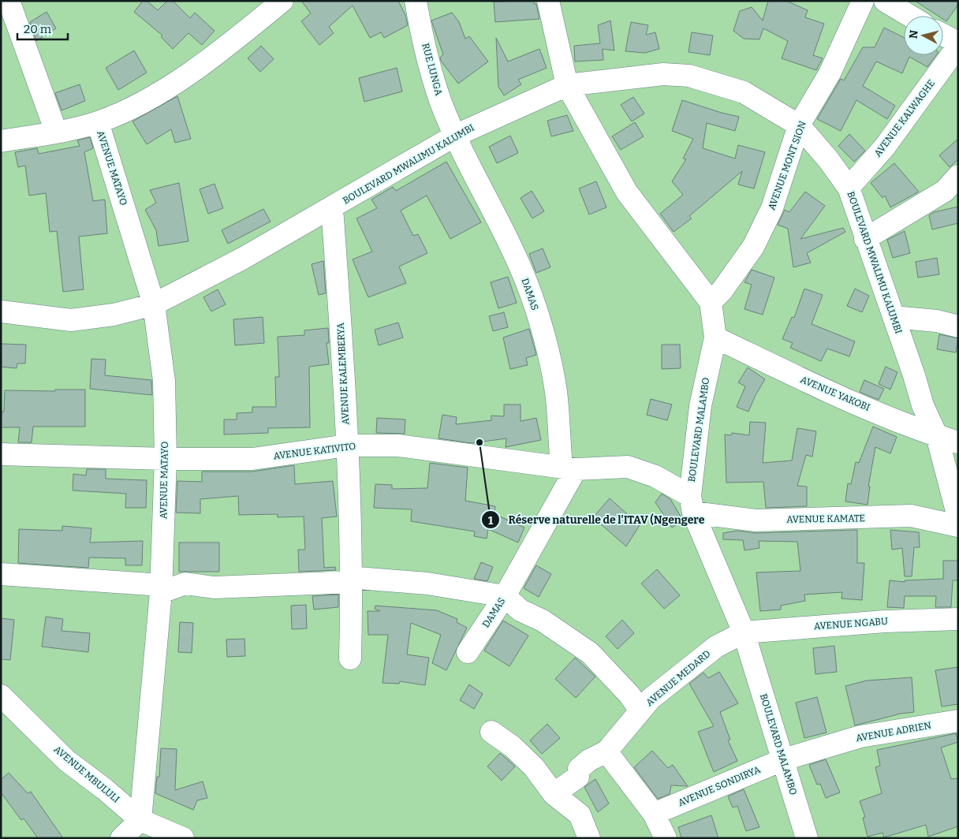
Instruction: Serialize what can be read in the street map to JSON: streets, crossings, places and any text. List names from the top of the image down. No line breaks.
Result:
{"streets":{"street":["RUE LUNGA","AVENUE KALWAGHE","BOULEVARD MWALIMU KALUMBI","AVENUE MONT SION","AVENUE MATAYO","DAMAS","AVENUE KALEMBERYA","AVENUE YAKOBI","BOULEVARD MALAMBO","AVENUE KATIVITO","AVENUE KAMATE","AVENUE NGABU","AVENUE MEDARD","AVENUE ADRIEN","AVENUE MBULULI","AVENUE SONDIRYA"]},"crossings":[["RUE LUNGA","BOULEVARD MWALIMU KALUMBI"],["RUE LUNGA","DAMAS"],["AVENUE KALWAGHE","BOULEVARD MWALIMU KALUMBI"],["BOULEVARD MWALIMU KALUMBI","AVENUE MONT SION"],["BOULEVARD MWALIMU KALUMBI","AVENUE MATAYO"],["BOULEVARD MWALIMU KALUMBI","DAMAS"],["BOULEVARD MWALIMU KALUMBI","AVENUE KALEMBERYA"],["BOULEVARD MWALIMU KALUMBI","AVENUE YAKOBI"],["BOULEVARD MWALIMU KALUMBI","BOULEVARD MALAMBO"],["AVENUE MONT SION","BOULEVARD MALAMBO"],["AVENUE MATAYO","AVENUE KATIVITO"],["AVENUE MATAYO","AVENUE MBULULI"],["DAMAS","AVENUE KATIVITO"],["AVENUE KALEMBERYA","AVENUE KATIVITO"],["AVENUE YAKOBI","BOULEVARD MALAMBO"],["BOULEVARD MALAMBO","AVENUE KATIVITO"],["BOULEVARD MALAMBO","AVENUE KAMATE"],["BOULEVARD MALAMBO","AVENUE NGABU"],["BOULEVARD MALAMBO","AVENUE MEDARD"],["BOULEVARD MALAMBO","AVENUE ADRIEN"],["BOULEVARD MALAMBO","AVENUE SONDIRYA"],["AVENUE KATIVITO","AVENUE KAMATE"],["AVENUE NGABU","AVENUE MEDARD"],["AVENUE ADRIEN","AVENUE SONDIRYA"]],"places":["Réserve naturelle de l'ITAV (Ngengere"],"scale_bar":"20 m","north":"left"}
